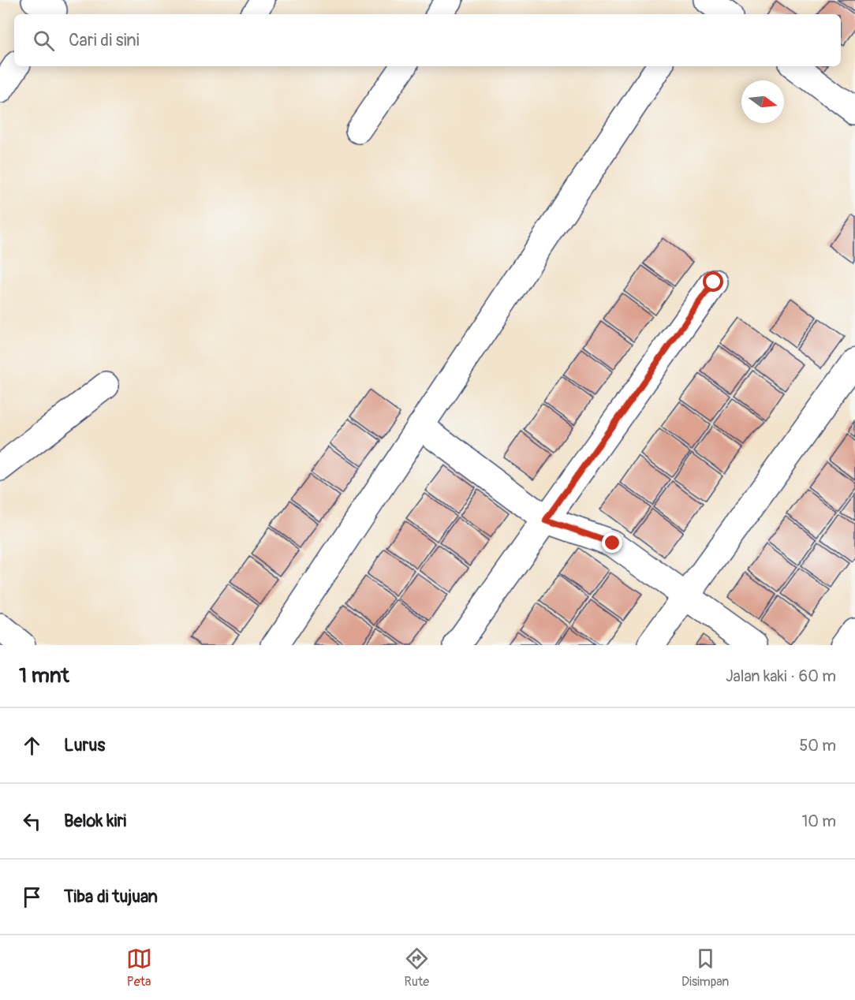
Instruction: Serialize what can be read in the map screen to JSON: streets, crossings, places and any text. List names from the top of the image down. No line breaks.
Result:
{"north":"right","page":{"search":"Cari di sini","heading":["1 mnt","Jalan kaki · 60 m"],"list":[["Lurus","50 m"],["Belok kiri","10 m"],"Tiba di tujuan"],"nav":["Peta","Rute","Disimpan"]}}
